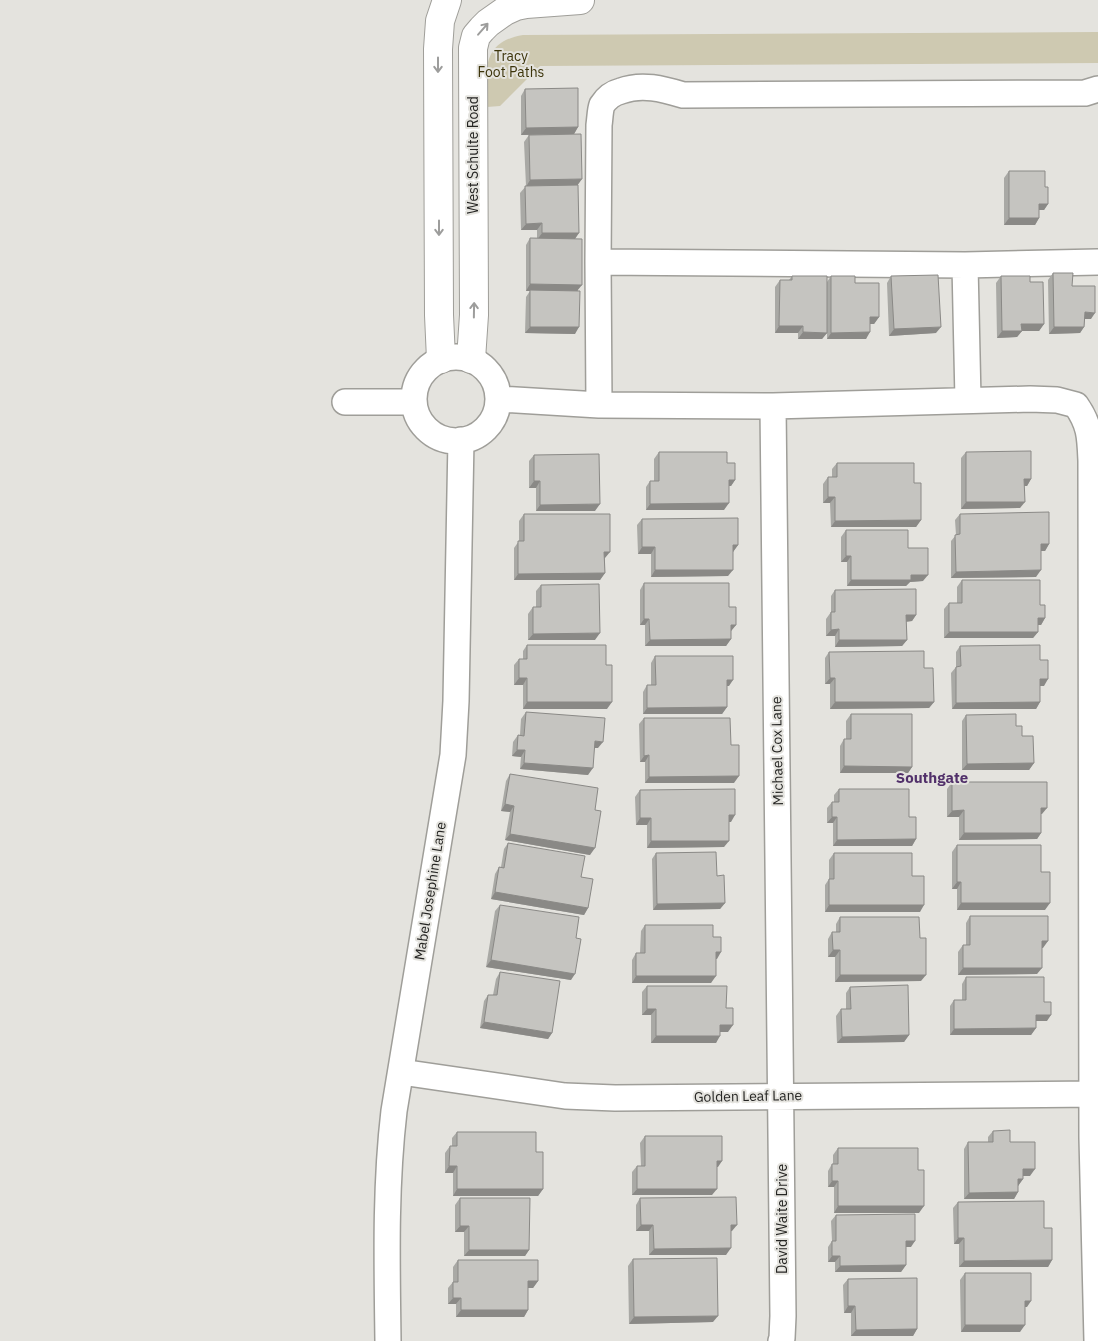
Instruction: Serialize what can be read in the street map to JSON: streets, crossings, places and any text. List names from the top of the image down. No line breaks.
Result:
{"streets":{"main road":["West Schulte Road"],"street":["Michael Cox Lane","Mabel Josephine Lane","Golden Leaf Lane","David Waite Drive"]},"crossings":[["West Schulte Road","Mabel Josephine Lane"],["Michael Cox Lane","Golden Leaf Lane"],["Michael Cox Lane","David Waite Drive"],["Mabel Josephine Lane","Golden Leaf Lane"],["Golden Leaf Lane","David Waite Drive"]],"districts":["Southgate"],"parks":["Tracy Foot Paths"]}
